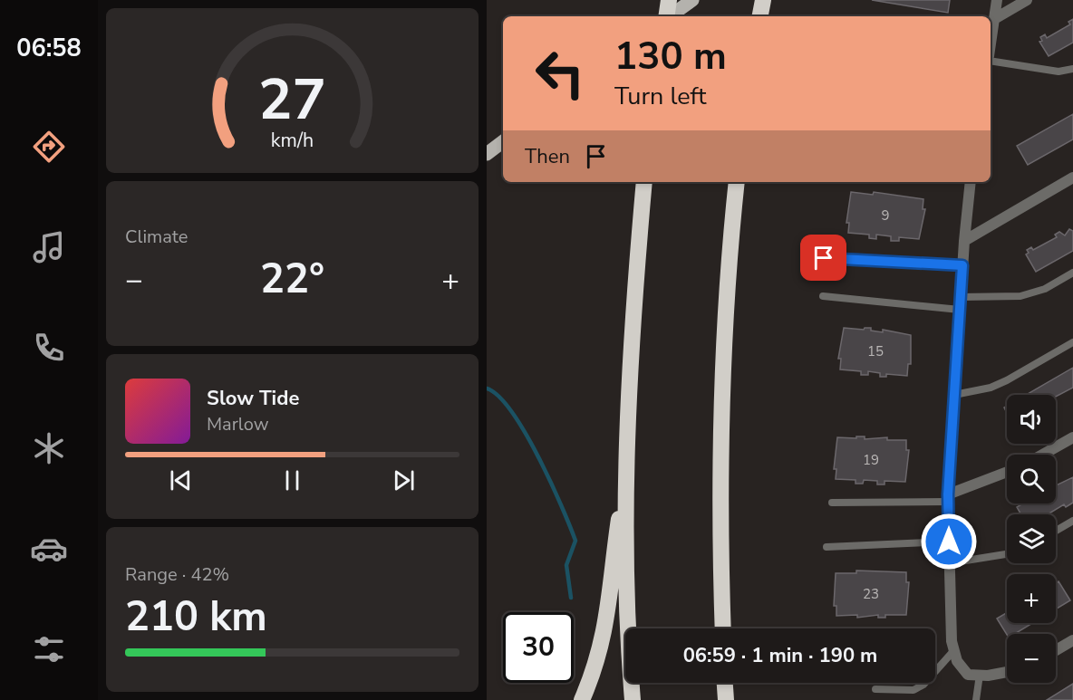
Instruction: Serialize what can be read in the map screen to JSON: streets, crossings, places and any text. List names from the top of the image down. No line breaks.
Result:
{"house_numbers":["9","15","19","23"],"page":{"tabs":"06:58","turn":["130 m","Turn left"],"then":"Then","tile":["Climate",["Range · 42%","210 km"]],"heat":["−","22°","+"],"song":["Slow Tide","Marlow"],"map_buttons":["+","−"],"limit":"30","trip":"06:59 · 1 min · 190 m","gauge":["27","km/h"]}}
